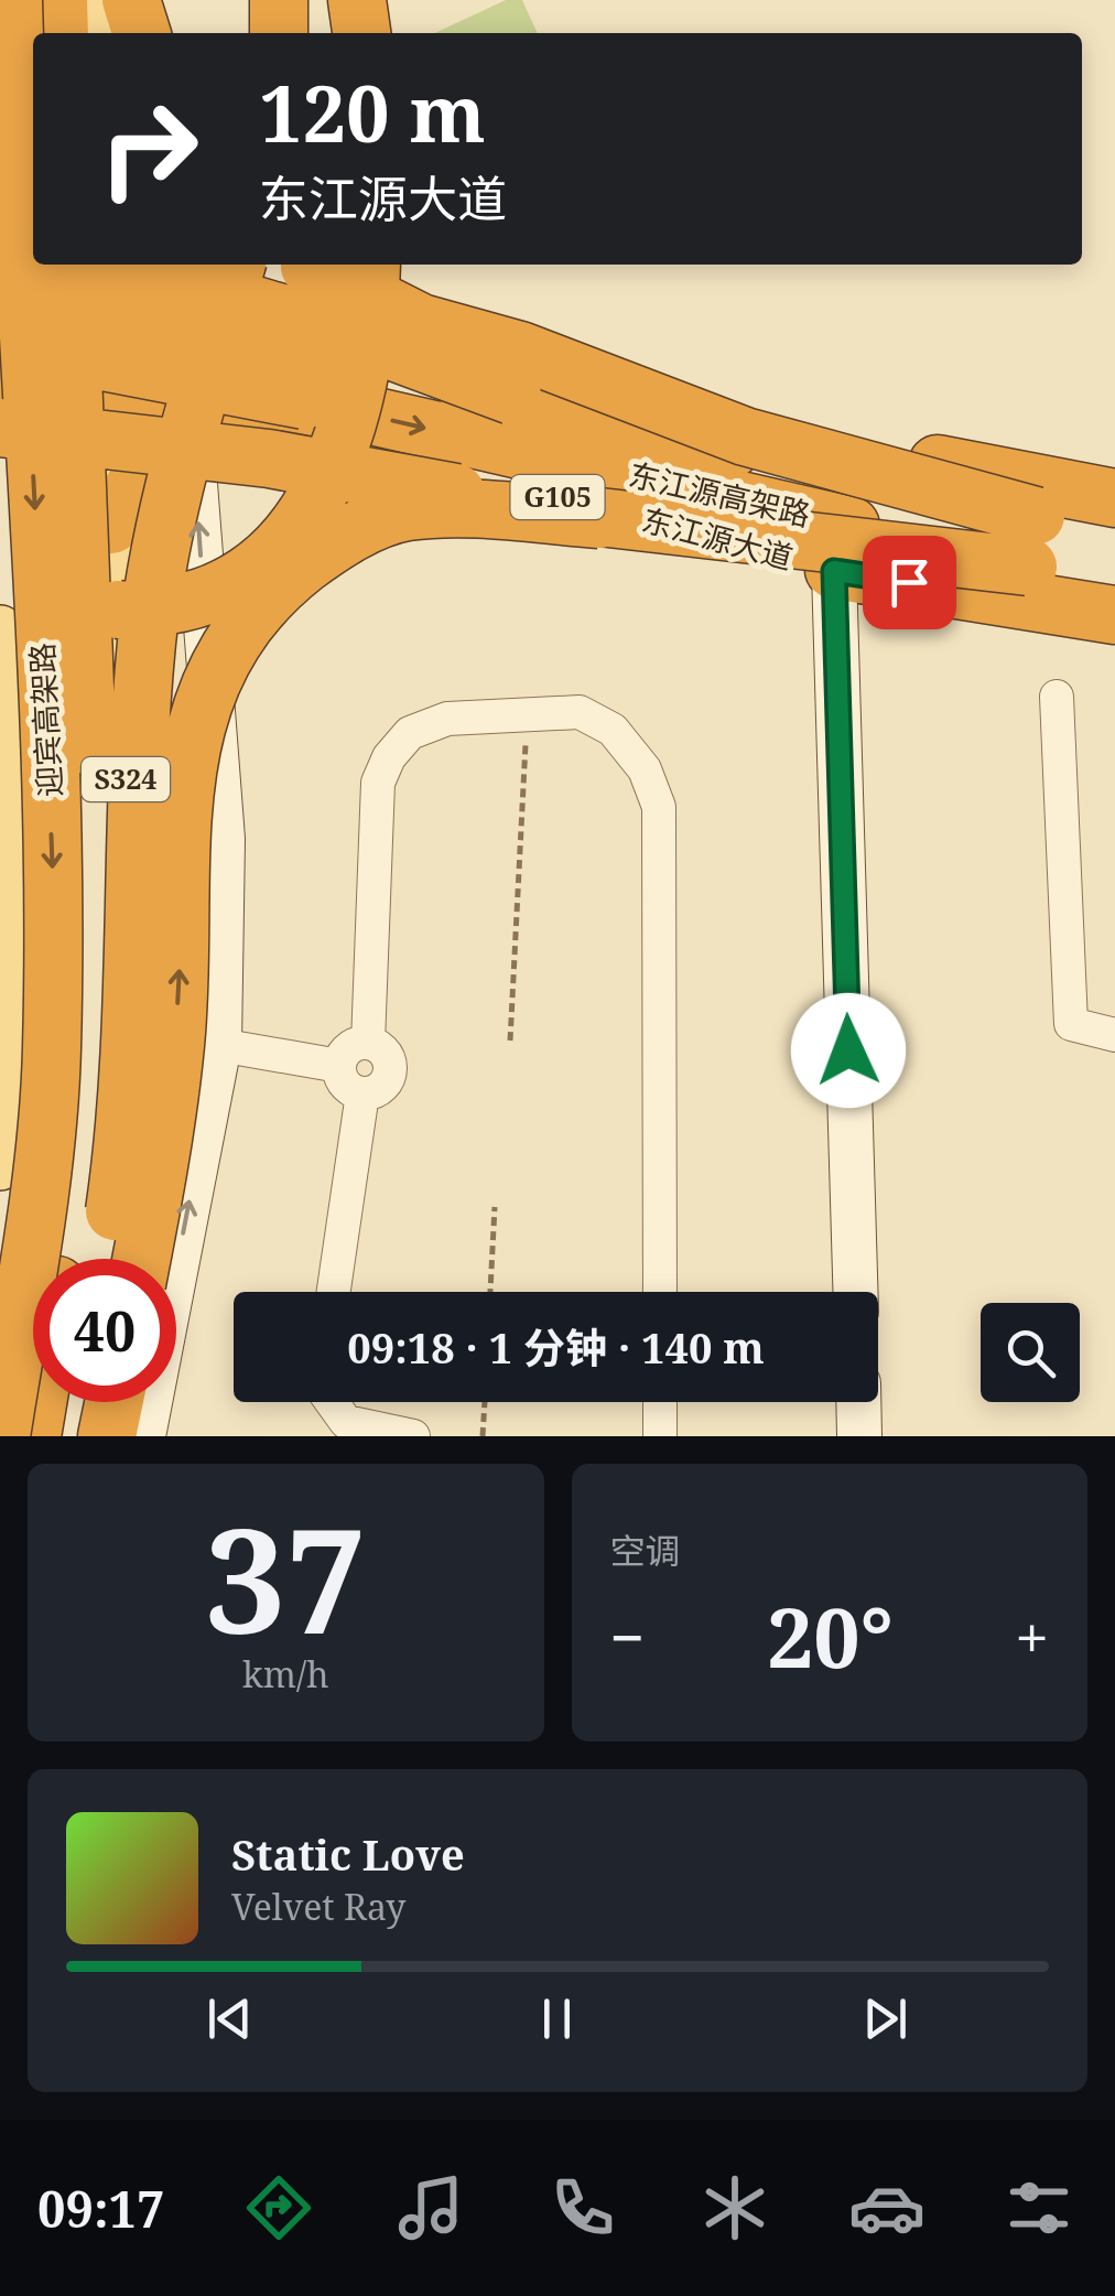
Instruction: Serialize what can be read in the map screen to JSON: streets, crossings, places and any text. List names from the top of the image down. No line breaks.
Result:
{"streets":{"highway":["东江源高架路","G105","东江源大道","迎宾高架路"],"main road":["S324"]},"crossings":[["东江源大道","S324"],["迎宾高架路","S324"]],"page":{"turn":["120 m","东江源大道"],"limit":"40","trip":"09:18 · 1 分钟 · 140 m","tile":[["37","km/h"],"空调"],"heat":["−","20°","+"],"song":["Static Love","Velvet Ray"],"tabs":"09:17"}}
